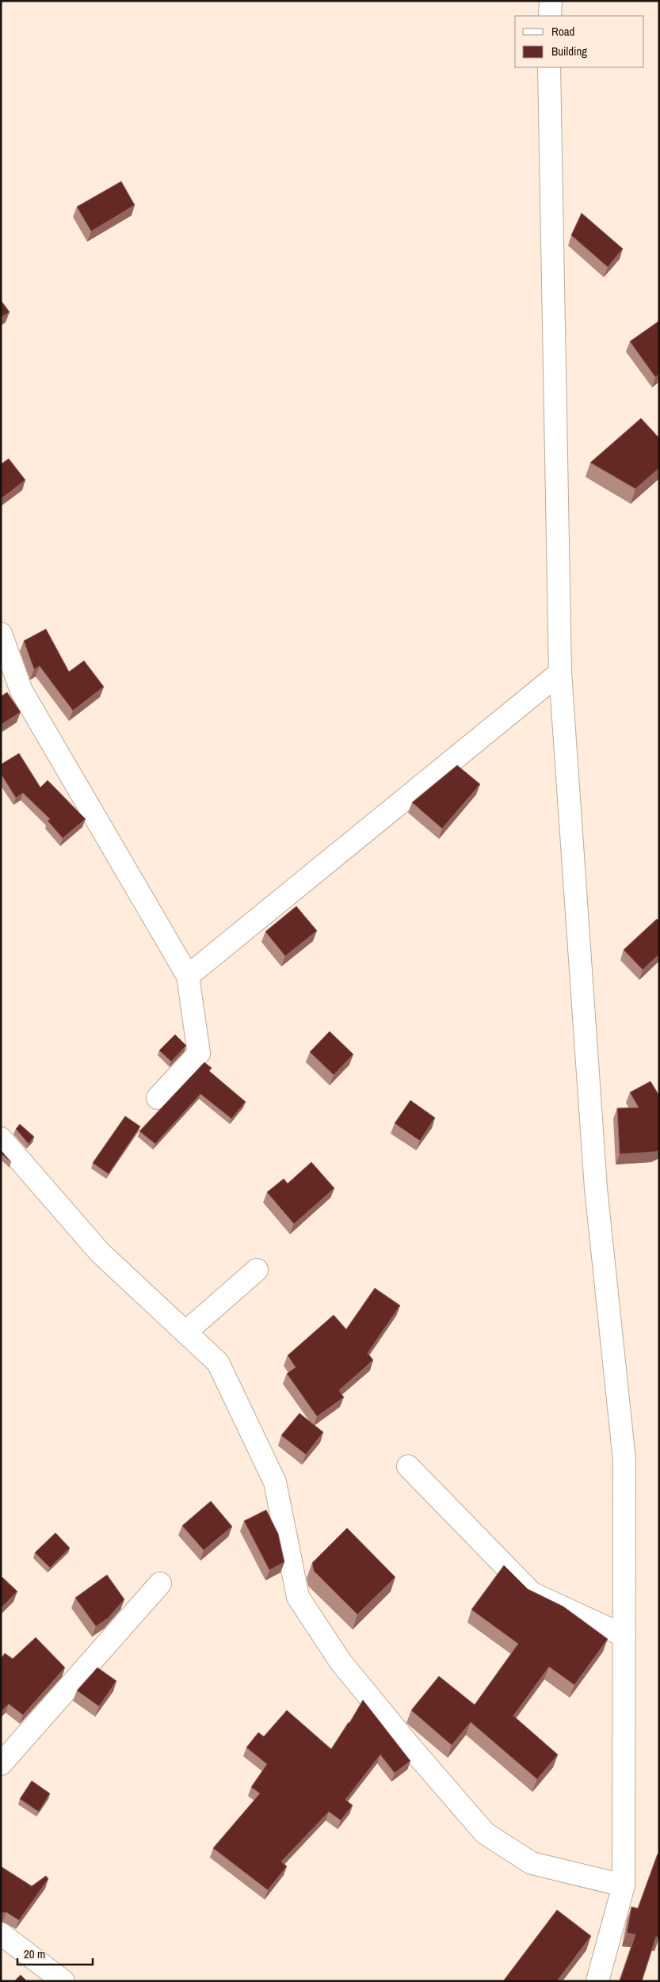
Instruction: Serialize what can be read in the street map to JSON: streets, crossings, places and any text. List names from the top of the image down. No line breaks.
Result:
{"legend":["Road","Building"],"scale_bar":"20 m"}
